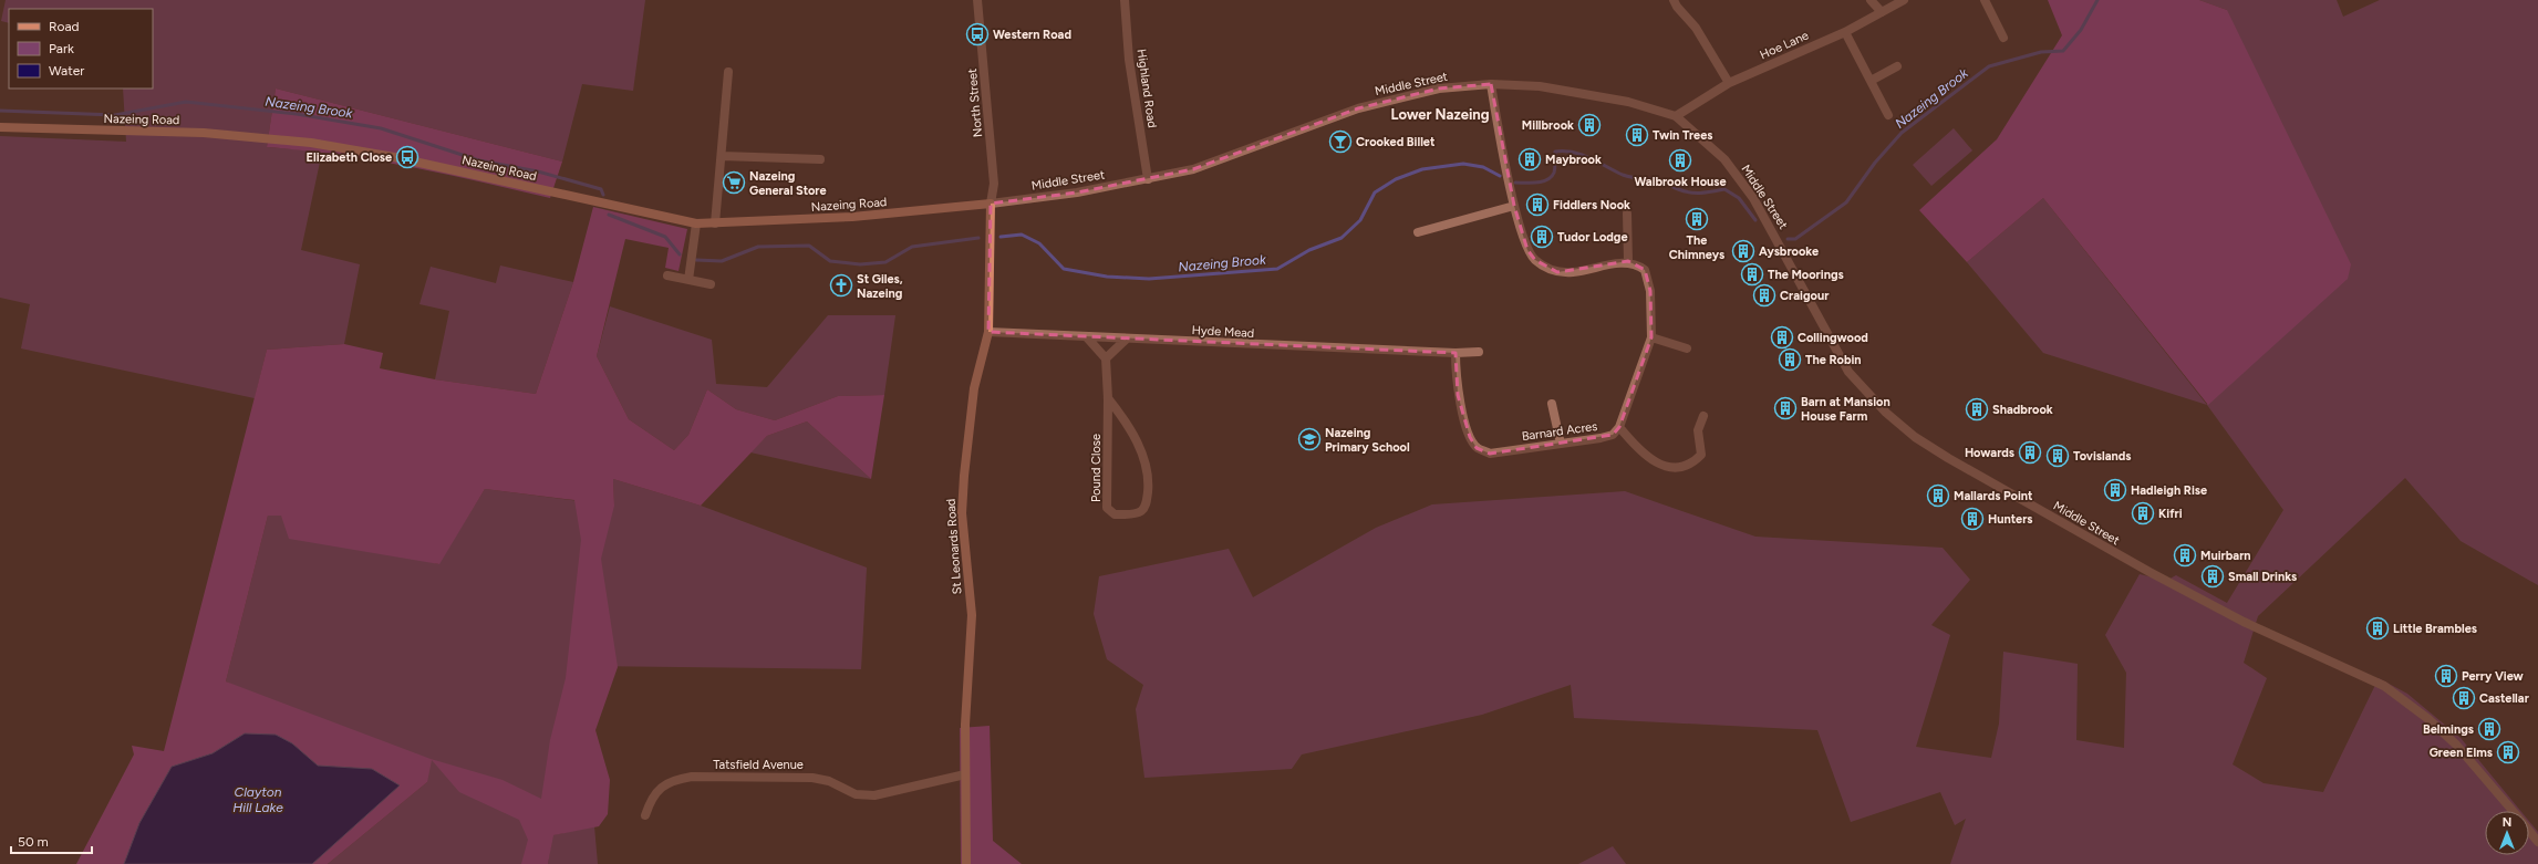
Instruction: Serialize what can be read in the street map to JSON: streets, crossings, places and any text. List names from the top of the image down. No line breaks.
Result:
{"streets":{"main road":["Nazeing Road","St Leonards Road"],"street":["Hoe Lane","Middle Street","Highland Road","North Street","Hyde Mead","Barnard Acres","Pound Close","Tatsfield Avenue"]},"crossings":[["Hoe Lane","Middle Street"],["Middle Street","Highland Road"],["Middle Street","North Street"],["Middle Street","Nazeing Road"],["Middle Street","St Leonards Road"],["North Street","Nazeing Road"],["North Street","St Leonards Road"],["Nazeing Road","St Leonards Road"],["Hyde Mead","Barnard Acres"],["Hyde Mead","St Leonards Road"],["St Leonards Road","Tatsfield Avenue"]],"districts":["Lower Nazeing"],"water":["Nazeing Brook","Clayton Hill Lake"],"places":{"bus stop":["Western Road","Elizabeth Close"],"building":["Millbrook","Twin Trees","Maybrook","Walbrook House","Fiddlers Nook","The Chimneys","Tudor Lodge","Aysbrooke","The Moorings","Craigour","Collingwood","The Robin","Barn at Mansion House Farm","Shadbrook","Howards","Tovislands","Hadleigh Rise","Mallards Point","Kifri","Hunters","Muirbarn","Small Drinks","Little Brambles","Perry View","Castellar","Belmings","Green Elms"],"bar":["Crooked Billet"],"supermarket":["Nazeing General Store"],"church":["St Giles, Nazeing"],"school or university":["Nazeing Primary School"]},"legend":["Road","Park","Water"],"scale_bar":"50 m","north":"top"}
